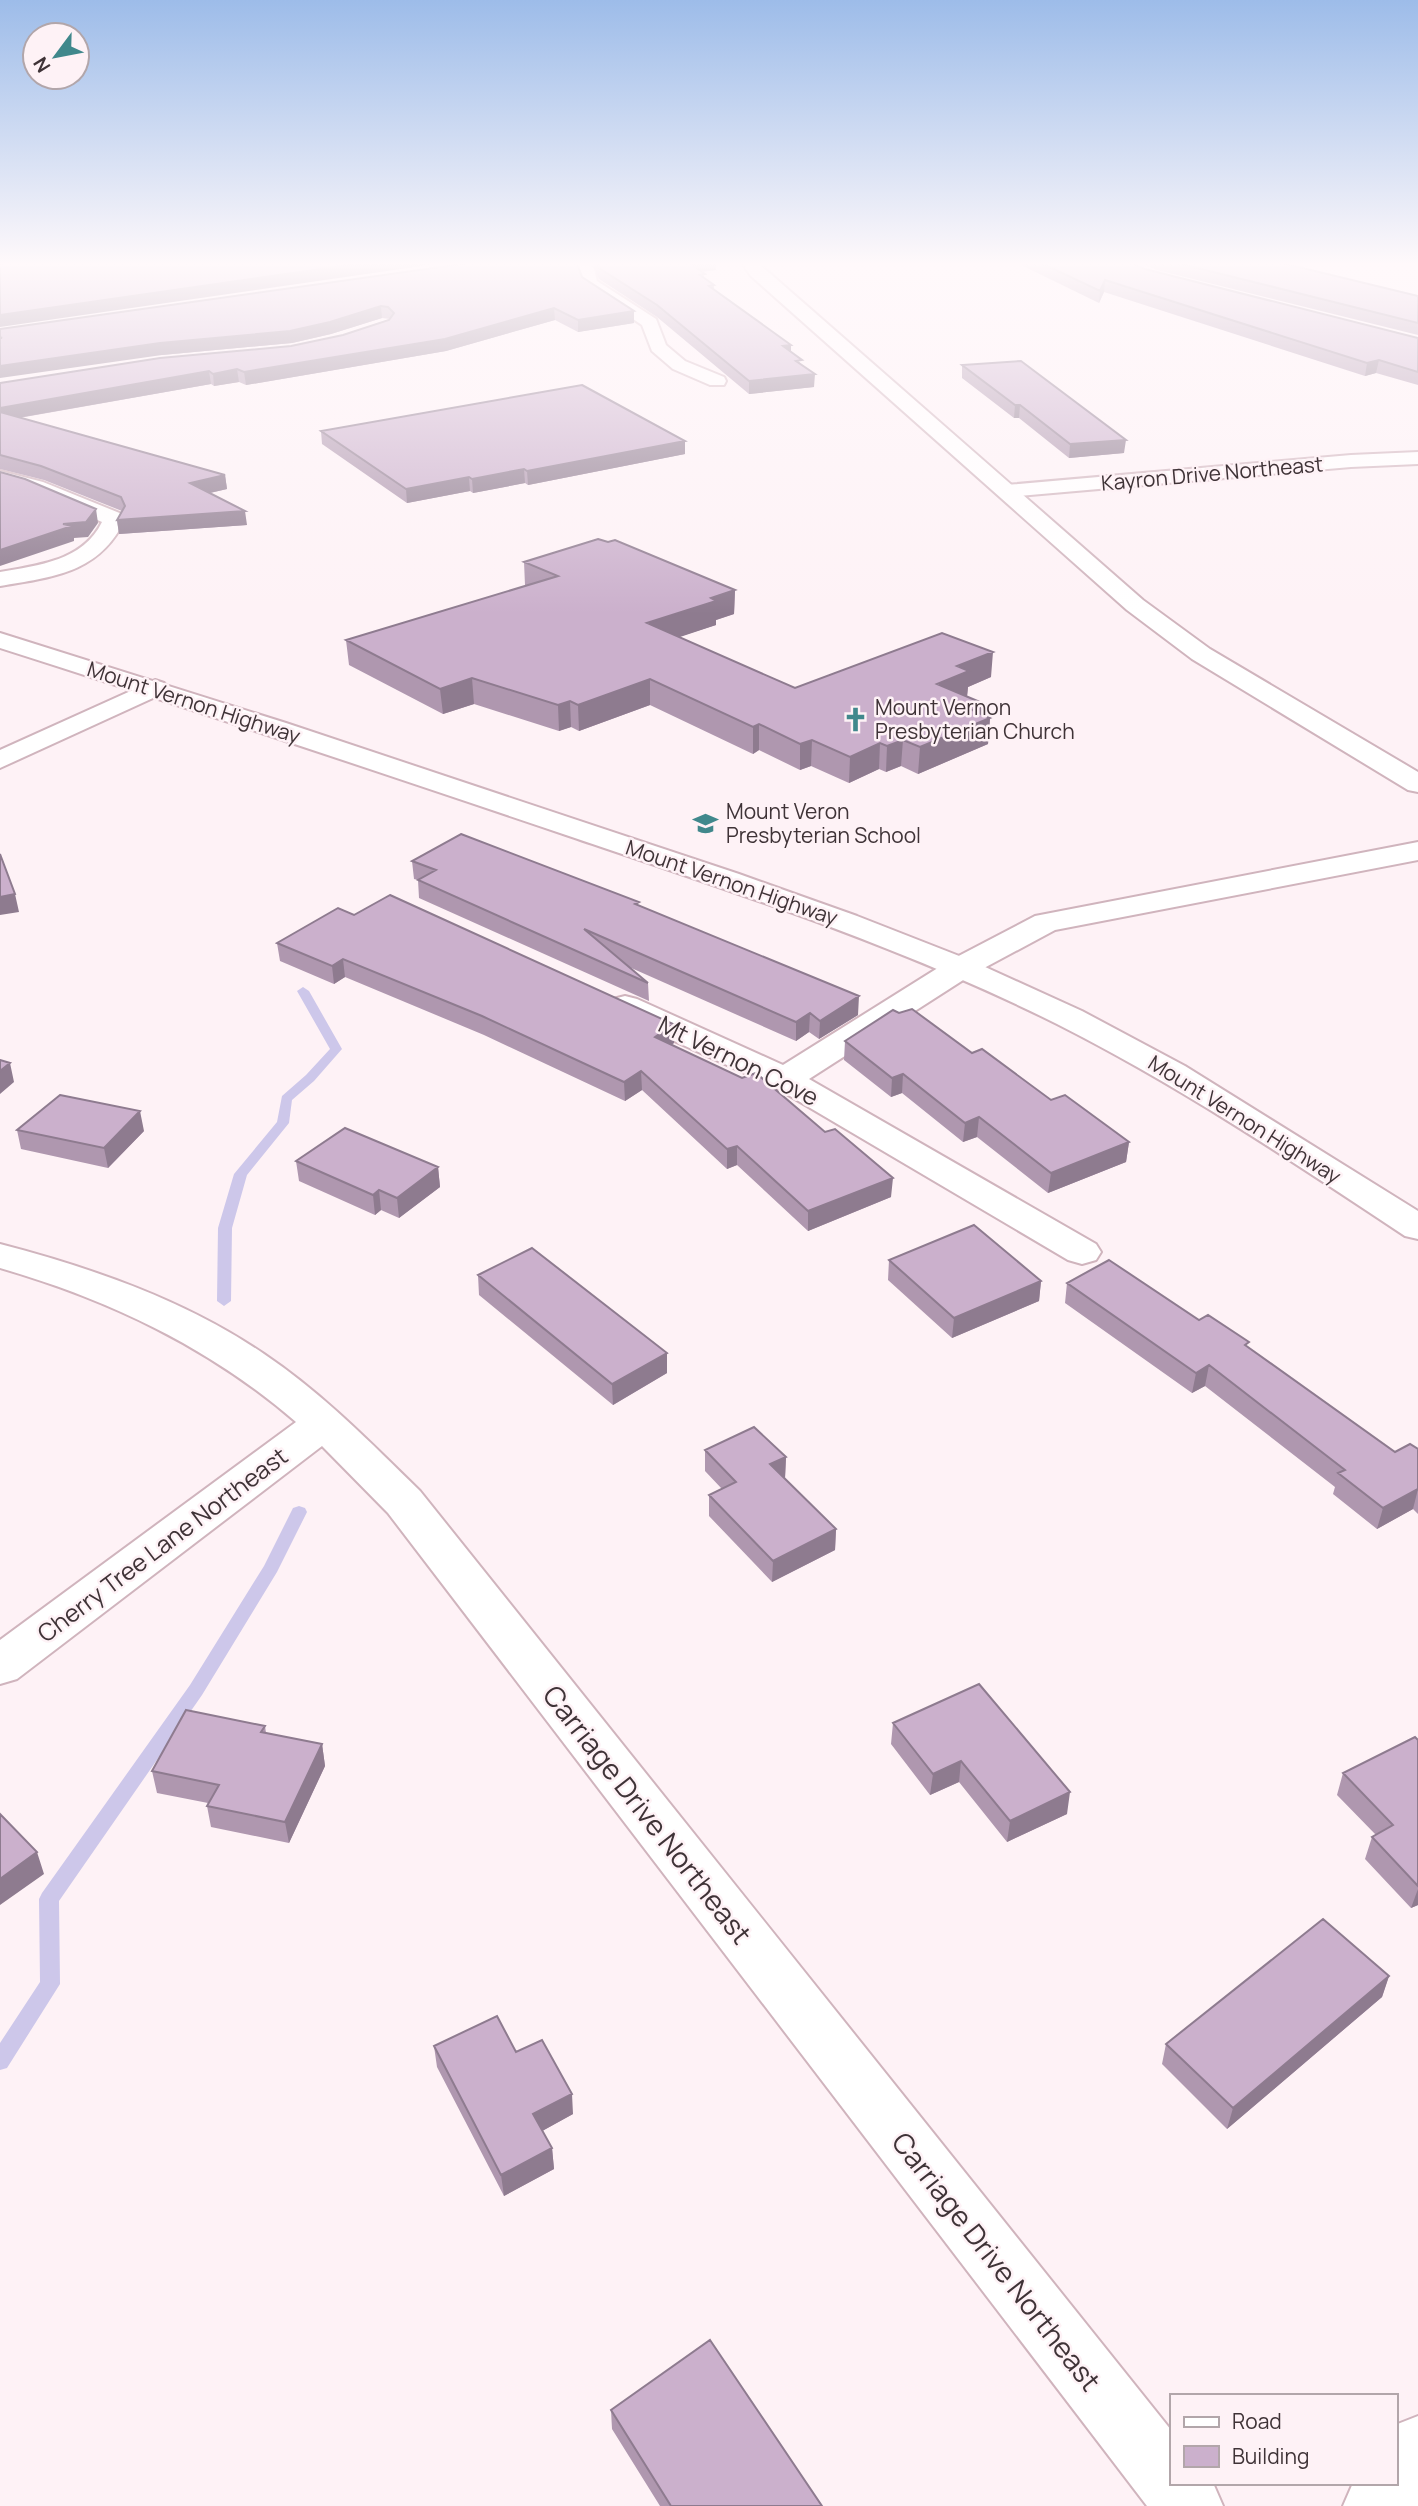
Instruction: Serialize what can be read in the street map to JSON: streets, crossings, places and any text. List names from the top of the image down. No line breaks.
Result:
{"streets":{"street":["Kayron Drive Northeast","Mount Vernon Highway","Mt Vernon Cove","Cherry Tree Lane Northeast","Carriage Drive Northeast"]},"crossings":[["Cherry Tree Lane Northeast","Carriage Drive Northeast"]],"places":{"church":["Mount Vernon Presbyterian Church"],"school or university":["Mount Veron Presbyterian School"]},"legend":["Road","Building"],"north":"bottom left"}
